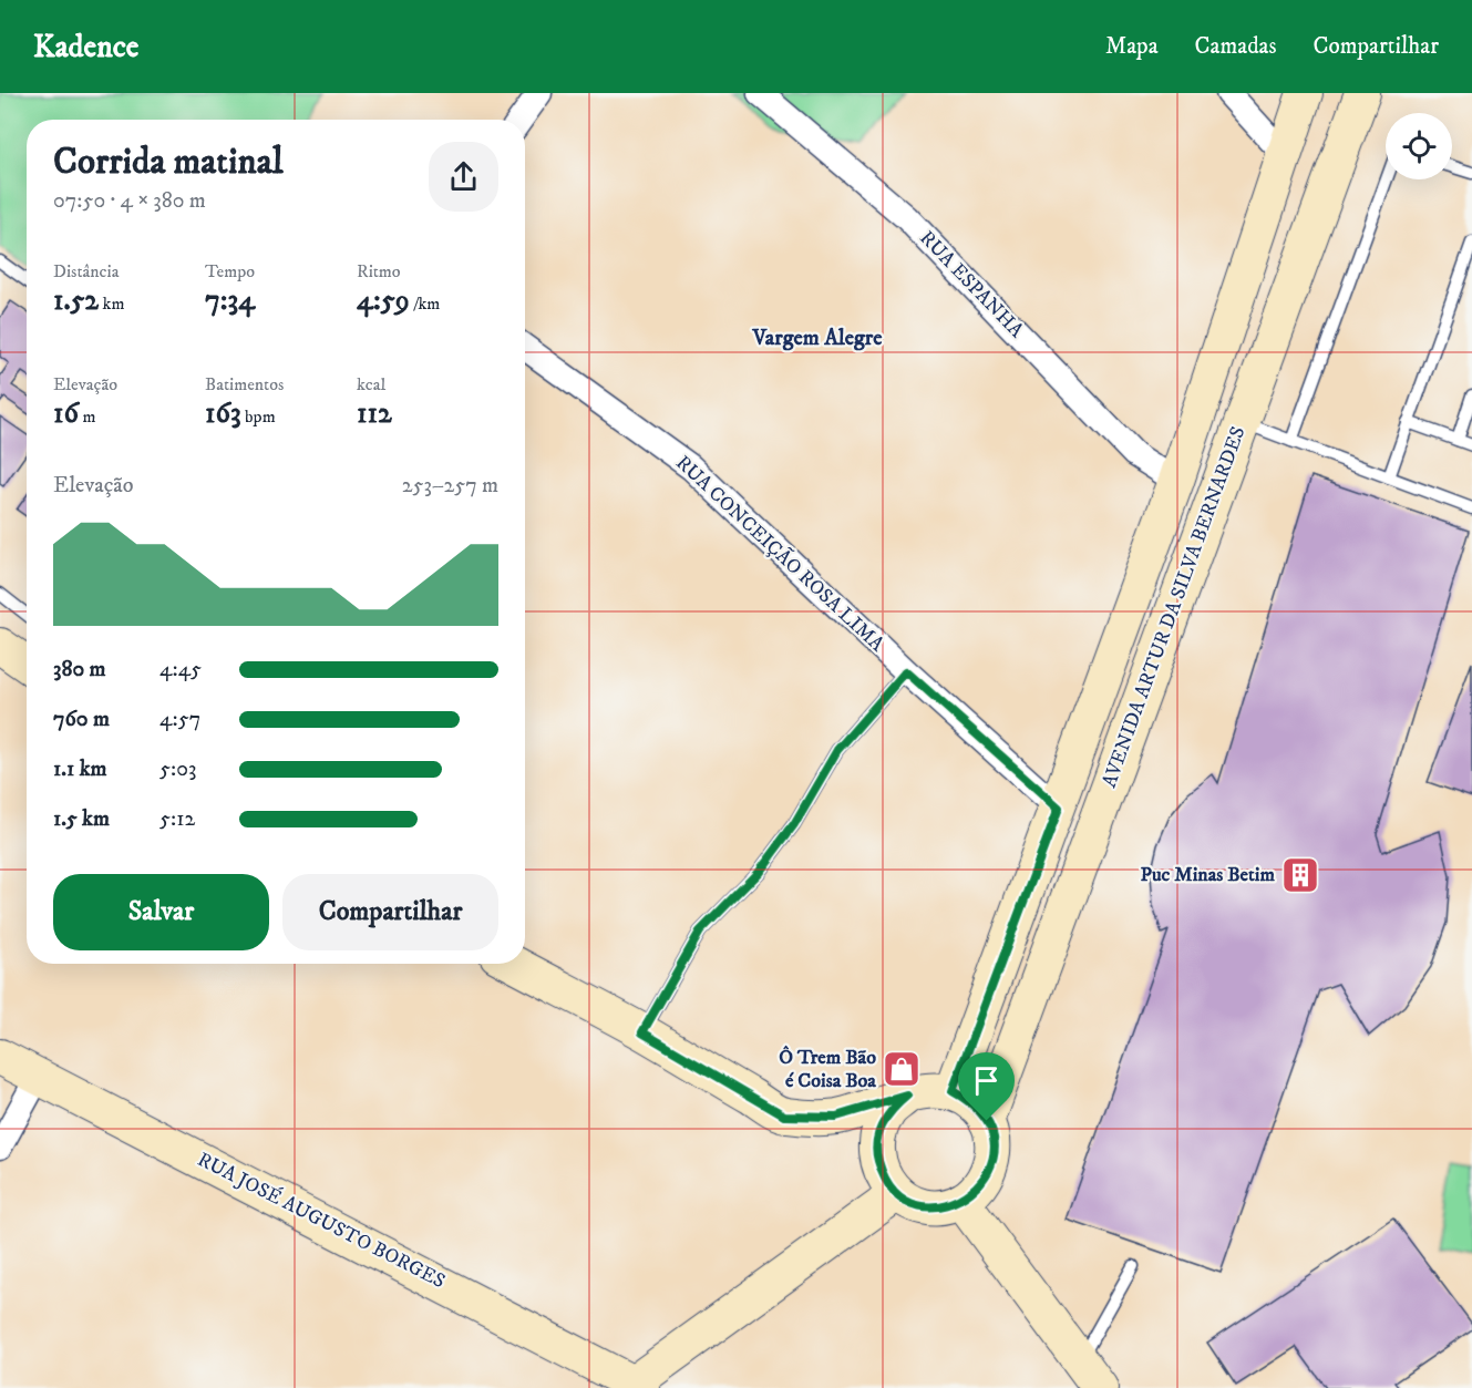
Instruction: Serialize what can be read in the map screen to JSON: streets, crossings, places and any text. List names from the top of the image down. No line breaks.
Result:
{"streets":{"street":["RUA ESPANHA","RUA CONCEIÇÃO ROSA LIMA","AVENIDA ARTUR DA SILVA BERNARDES","RUA JOSÉ AUGUSTO BORGES"]},"crossings":[["RUA ESPANHA","AVENIDA ARTUR DA SILVA BERNARDES"],["RUA CONCEIÇÃO ROSA LIMA","AVENIDA ARTUR DA SILVA BERNARDES"]],"districts":["Vargem Alegre"],"places":{"building":["Puc Minas Betim"],"shop":["Ô Trem Bão é Coisa Boa"]},"page":{"header":"Kadence","nav":["Mapa","Camadas","Compartilhar"],"heading":["Corrida matinal","07:50 · 4 × 380 m"],"stats":[["Distância","1.52 km"],["Tempo","7:34"],["Ritmo","4:59 /km"],["Elevação","16 m"],["Batimentos","163 bpm"],["kcal","112"]],"chart":["Elevação","253–257 m"],"list":[{"name":"380 m","note":"4:45"},{"name":"760 m","note":"4:57"},{"name":"1.1 km","note":"5:03"},{"name":"1.5 km","note":"5:12"}],"buttons":["Salvar","Compartilhar"]}}
